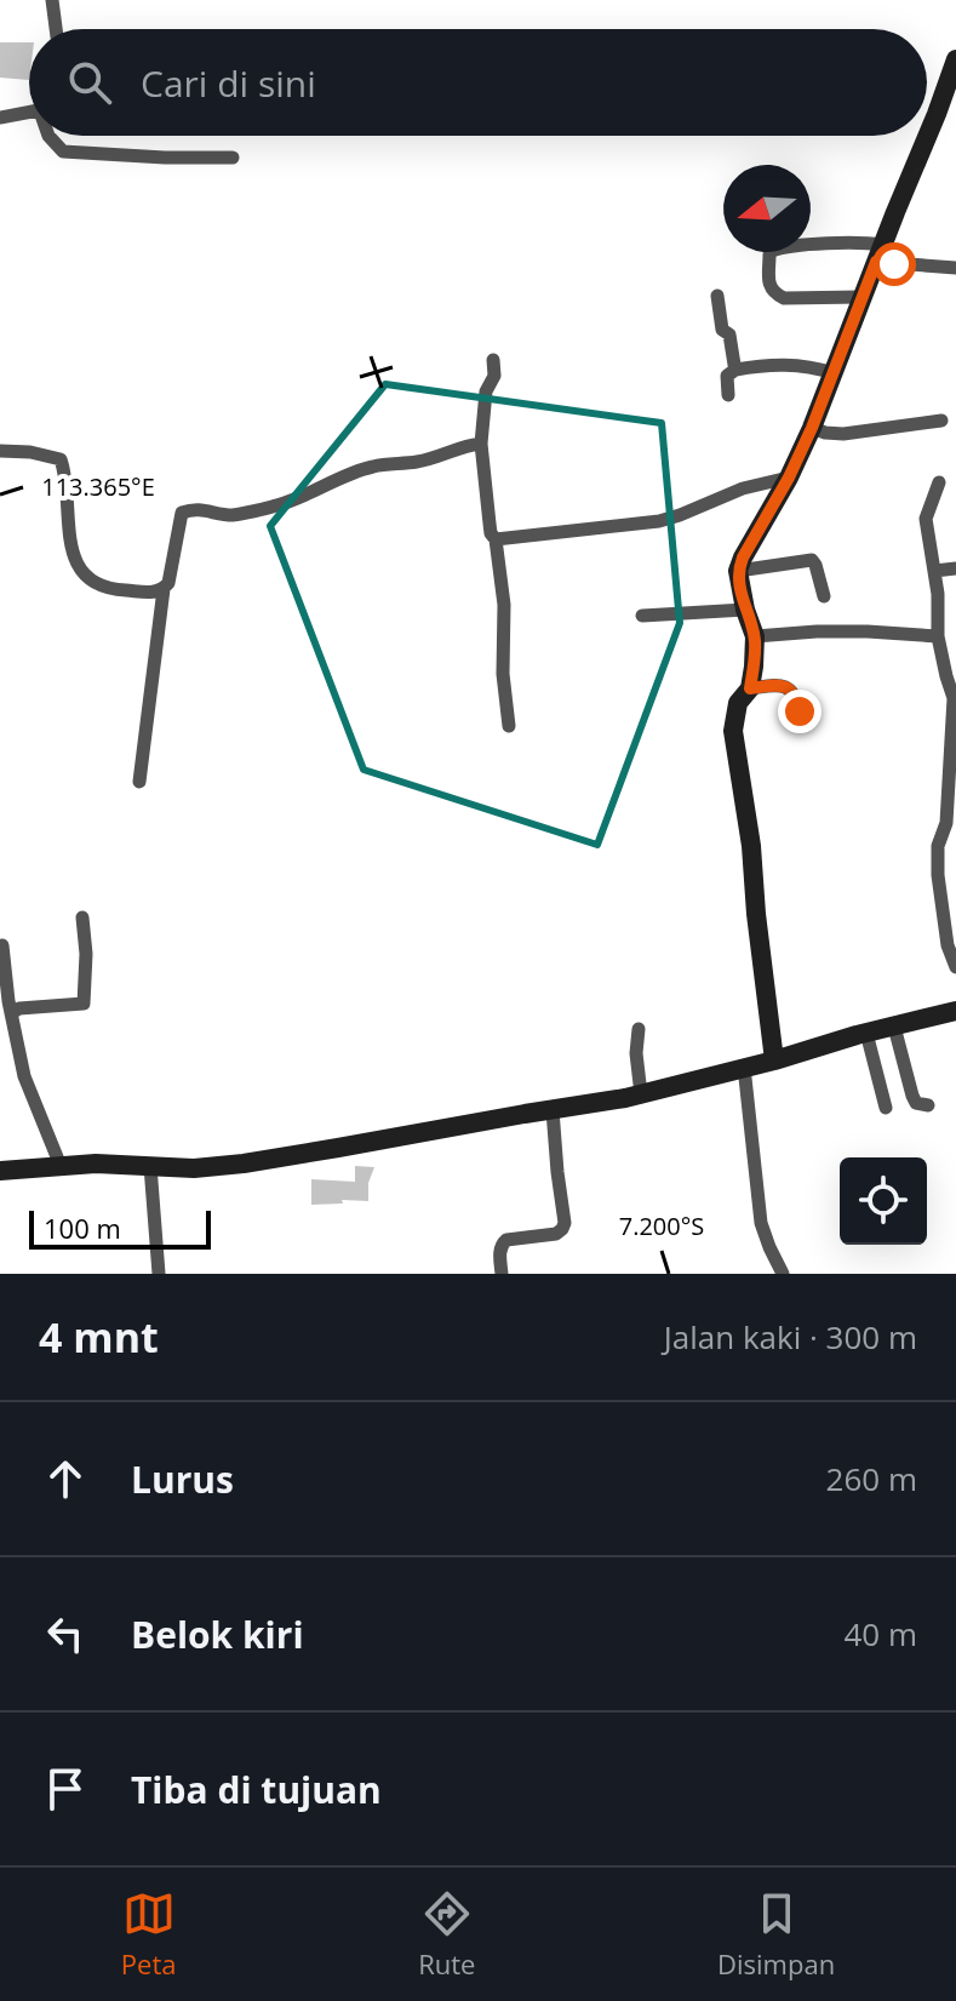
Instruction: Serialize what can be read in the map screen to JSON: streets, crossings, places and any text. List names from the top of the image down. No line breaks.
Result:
{"scale_bar":"100 m","north":"left","page":{"search":"Cari di sini","scale":"100 m","heading":["4 mnt","Jalan kaki · 300 m"],"list":[["Lurus","260 m"],["Belok kiri","40 m"],"Tiba di tujuan"],"nav":["Peta","Rute","Disimpan"]},"coordinates":["113.365°E","7.200°S"]}
